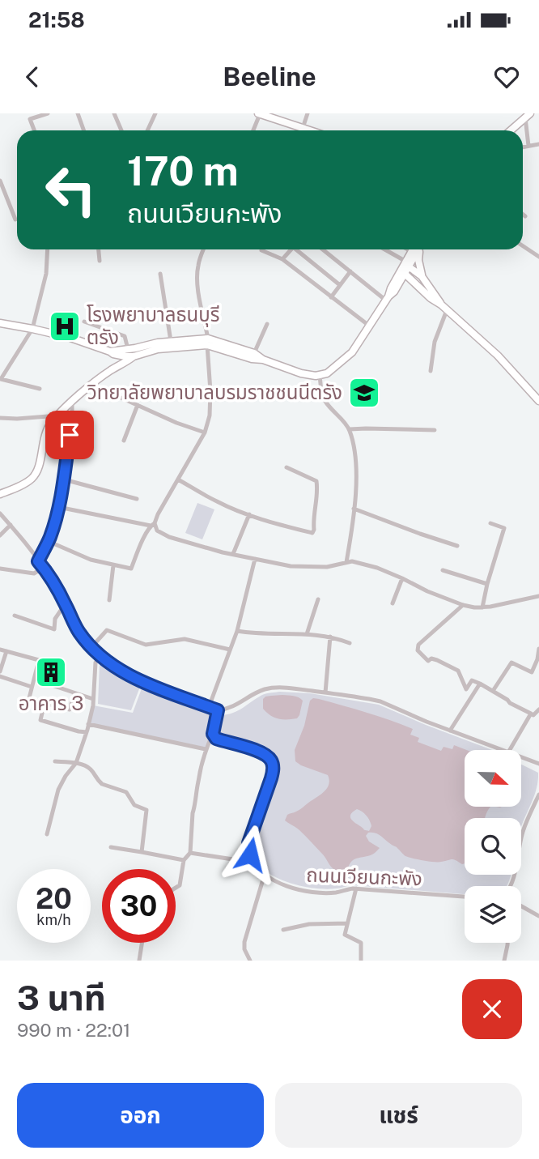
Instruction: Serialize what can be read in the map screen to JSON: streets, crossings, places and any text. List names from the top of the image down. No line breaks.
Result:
{"streets":{"street":["ถนนเวียนกะพัง"]},"places":{"hospital":["โรงพยาบาลธนบุรี ตรัง"],"school or university":["วิทยาลัยพยาบาลบรมราชชนนีตรัง"],"building":["อาคาร 3"]},"north":"right","page":{"status":"21:58","header":"Beeline","turn":["170 m","ถนนเวียนกะพัง"],"speed":"20 km/h","limit":"30","heading":["3 นาที","990 m · 22:01"],"buttons":["ออก","แชร์"]}}
